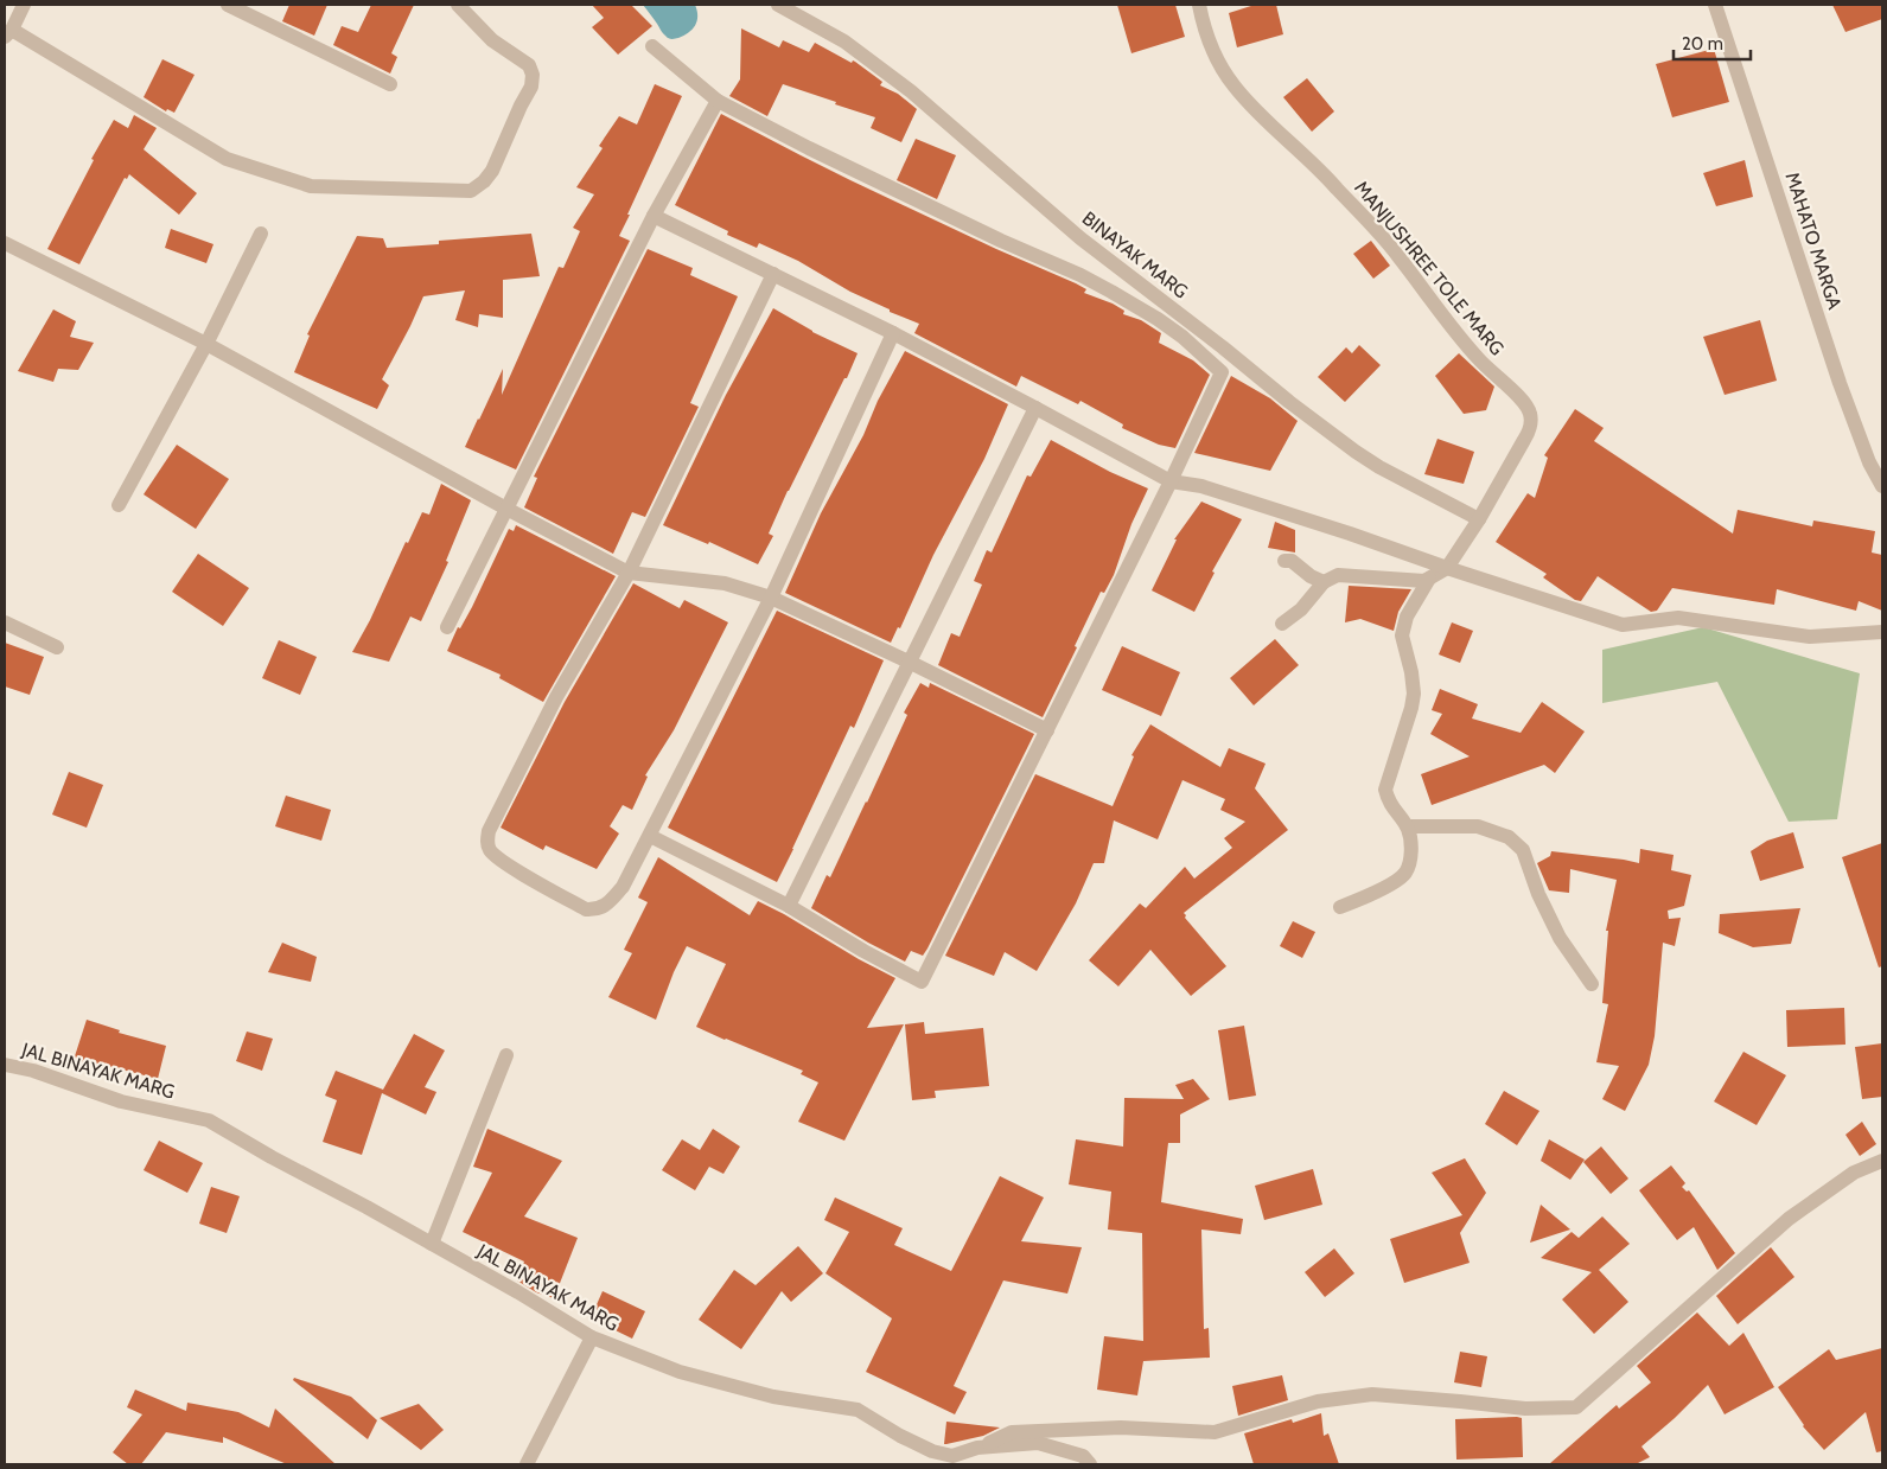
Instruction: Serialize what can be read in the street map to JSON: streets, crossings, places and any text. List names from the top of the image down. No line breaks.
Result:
{"streets":{"street":["MAHATO MARGA","BINAYAK MARG","MANJUSHREE TOLE MARG","JAL BINAYAK MARG"]},"crossings":[["BINAYAK MARG","MANJUSHREE TOLE MARG"]],"scale_bar":"20 m"}
